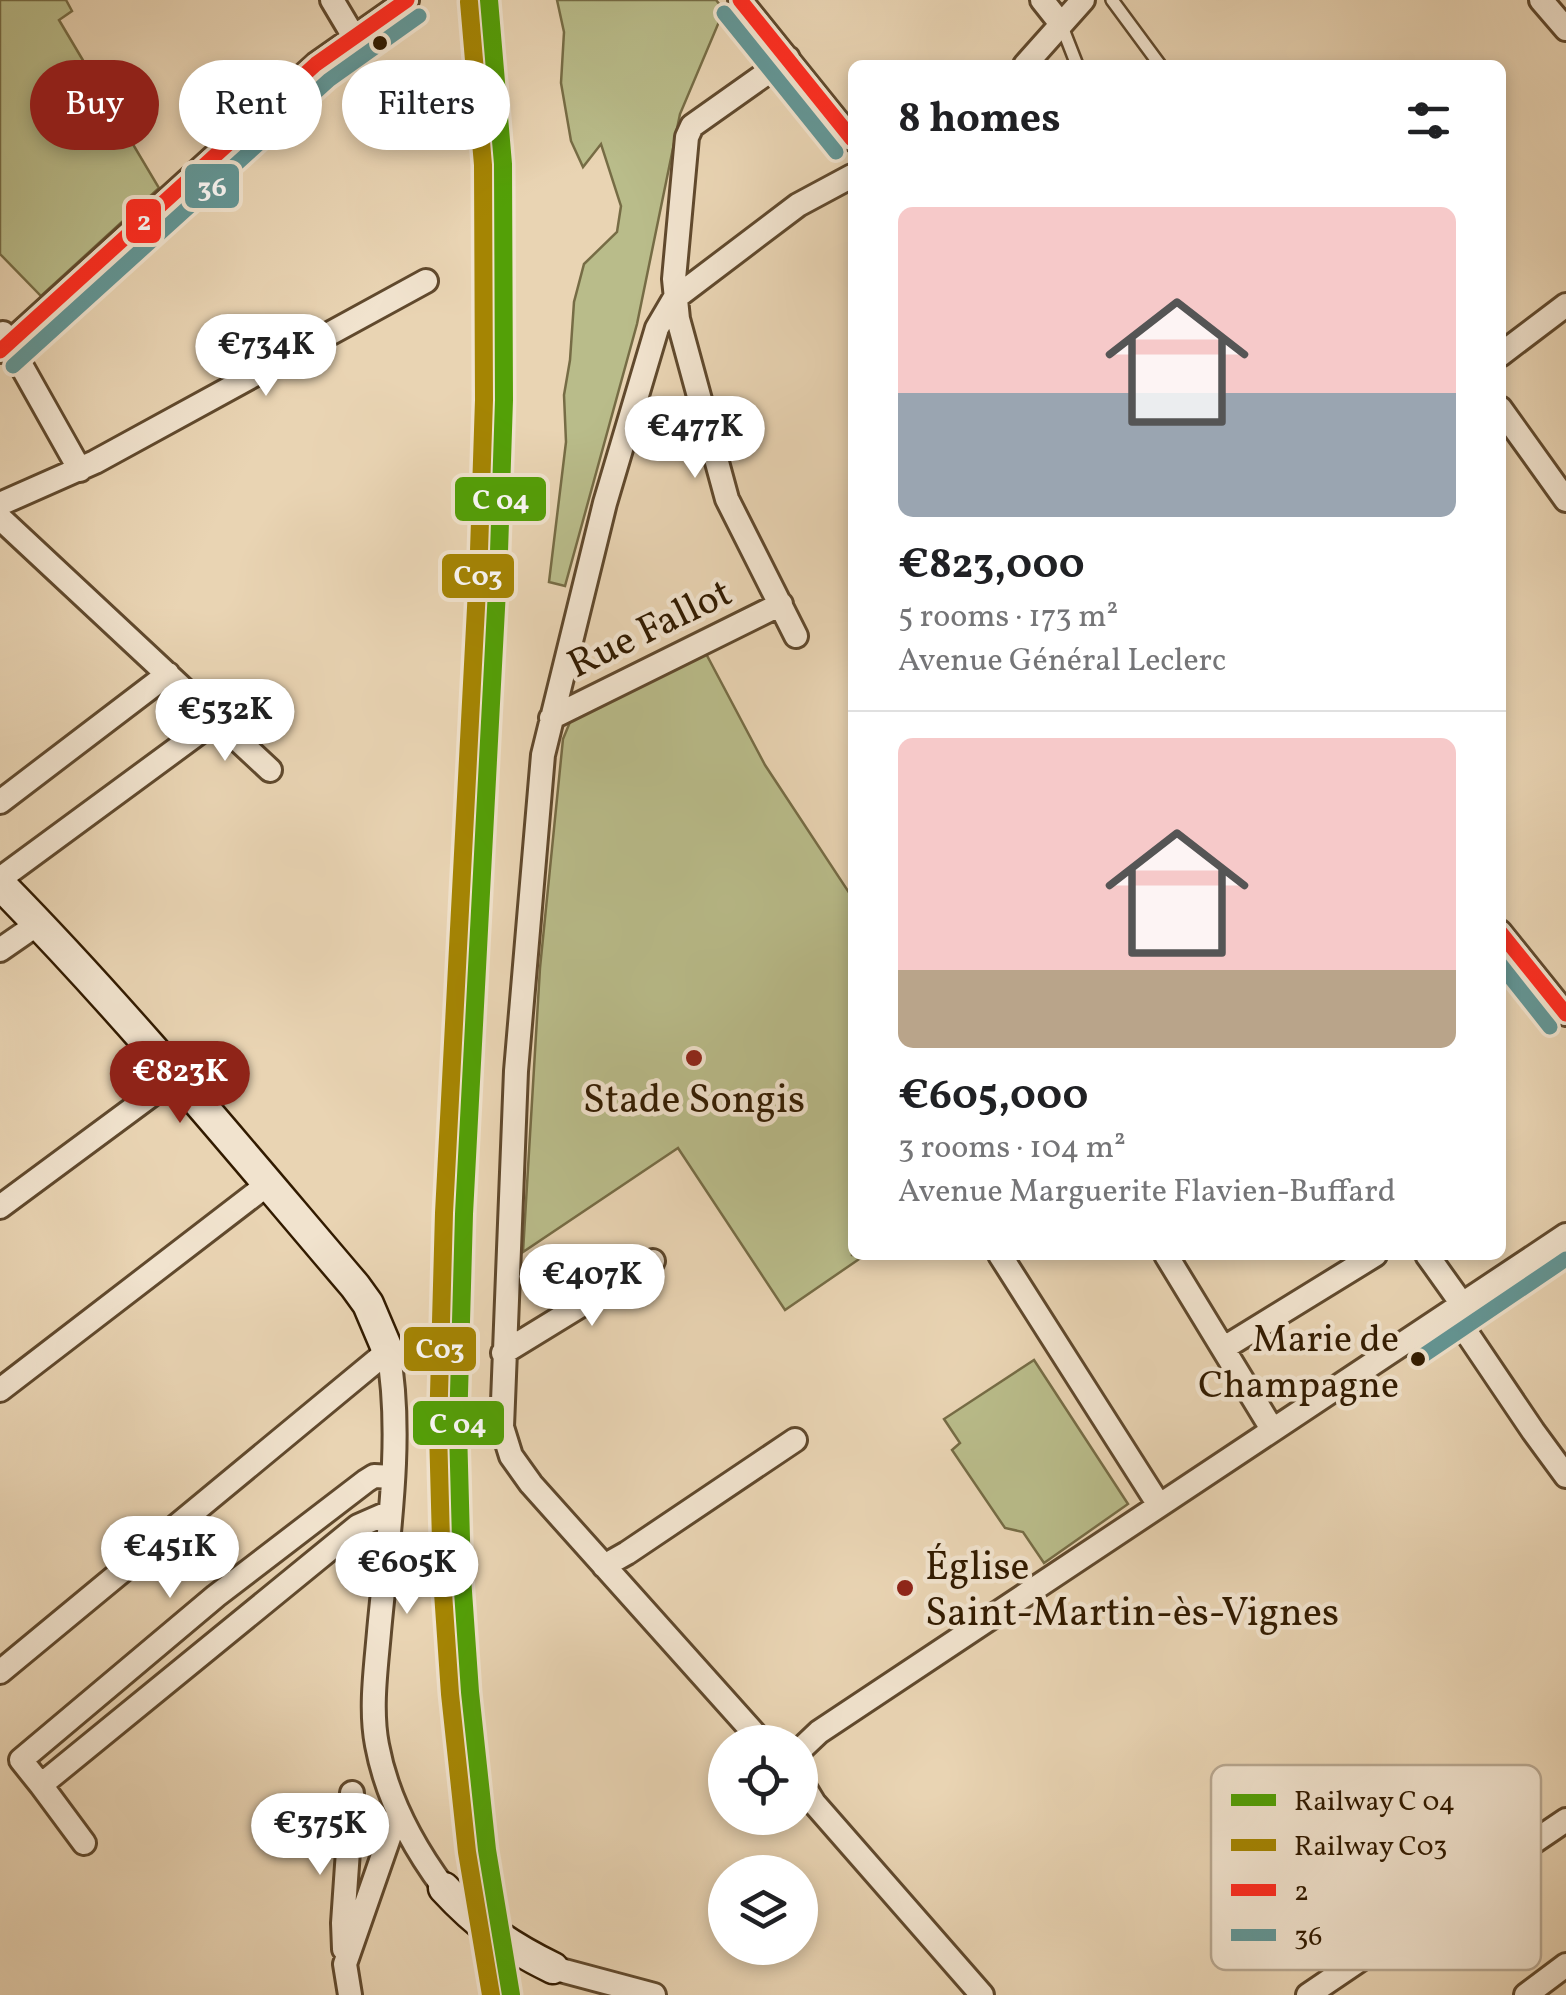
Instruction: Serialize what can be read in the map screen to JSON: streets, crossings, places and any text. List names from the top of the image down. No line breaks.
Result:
{"streets":{"street":["Rue Fallot"]},"places":["Stade Songis","Marie de Champagne","Église Saint-Martin-ès-Vignes"],"lines":["transit line 2","rail line C03","transit line 36"],"legend":["Railway C 04","Railway C03","2","36"],"page":{"chip":["Buy","Rent","Filters"],"heading":"8 homes","list":[{"name":"€823,000","note":"5 rooms · 173 m² · Avenue Général Leclerc"},{"name":"€605,000","note":"3 rooms · 104 m² · Avenue Marguerite Flavien-Buffard"}],"price":["€734K","€477K","€532K","€823K","€407K","€451K","€605K","€375K"]}}
